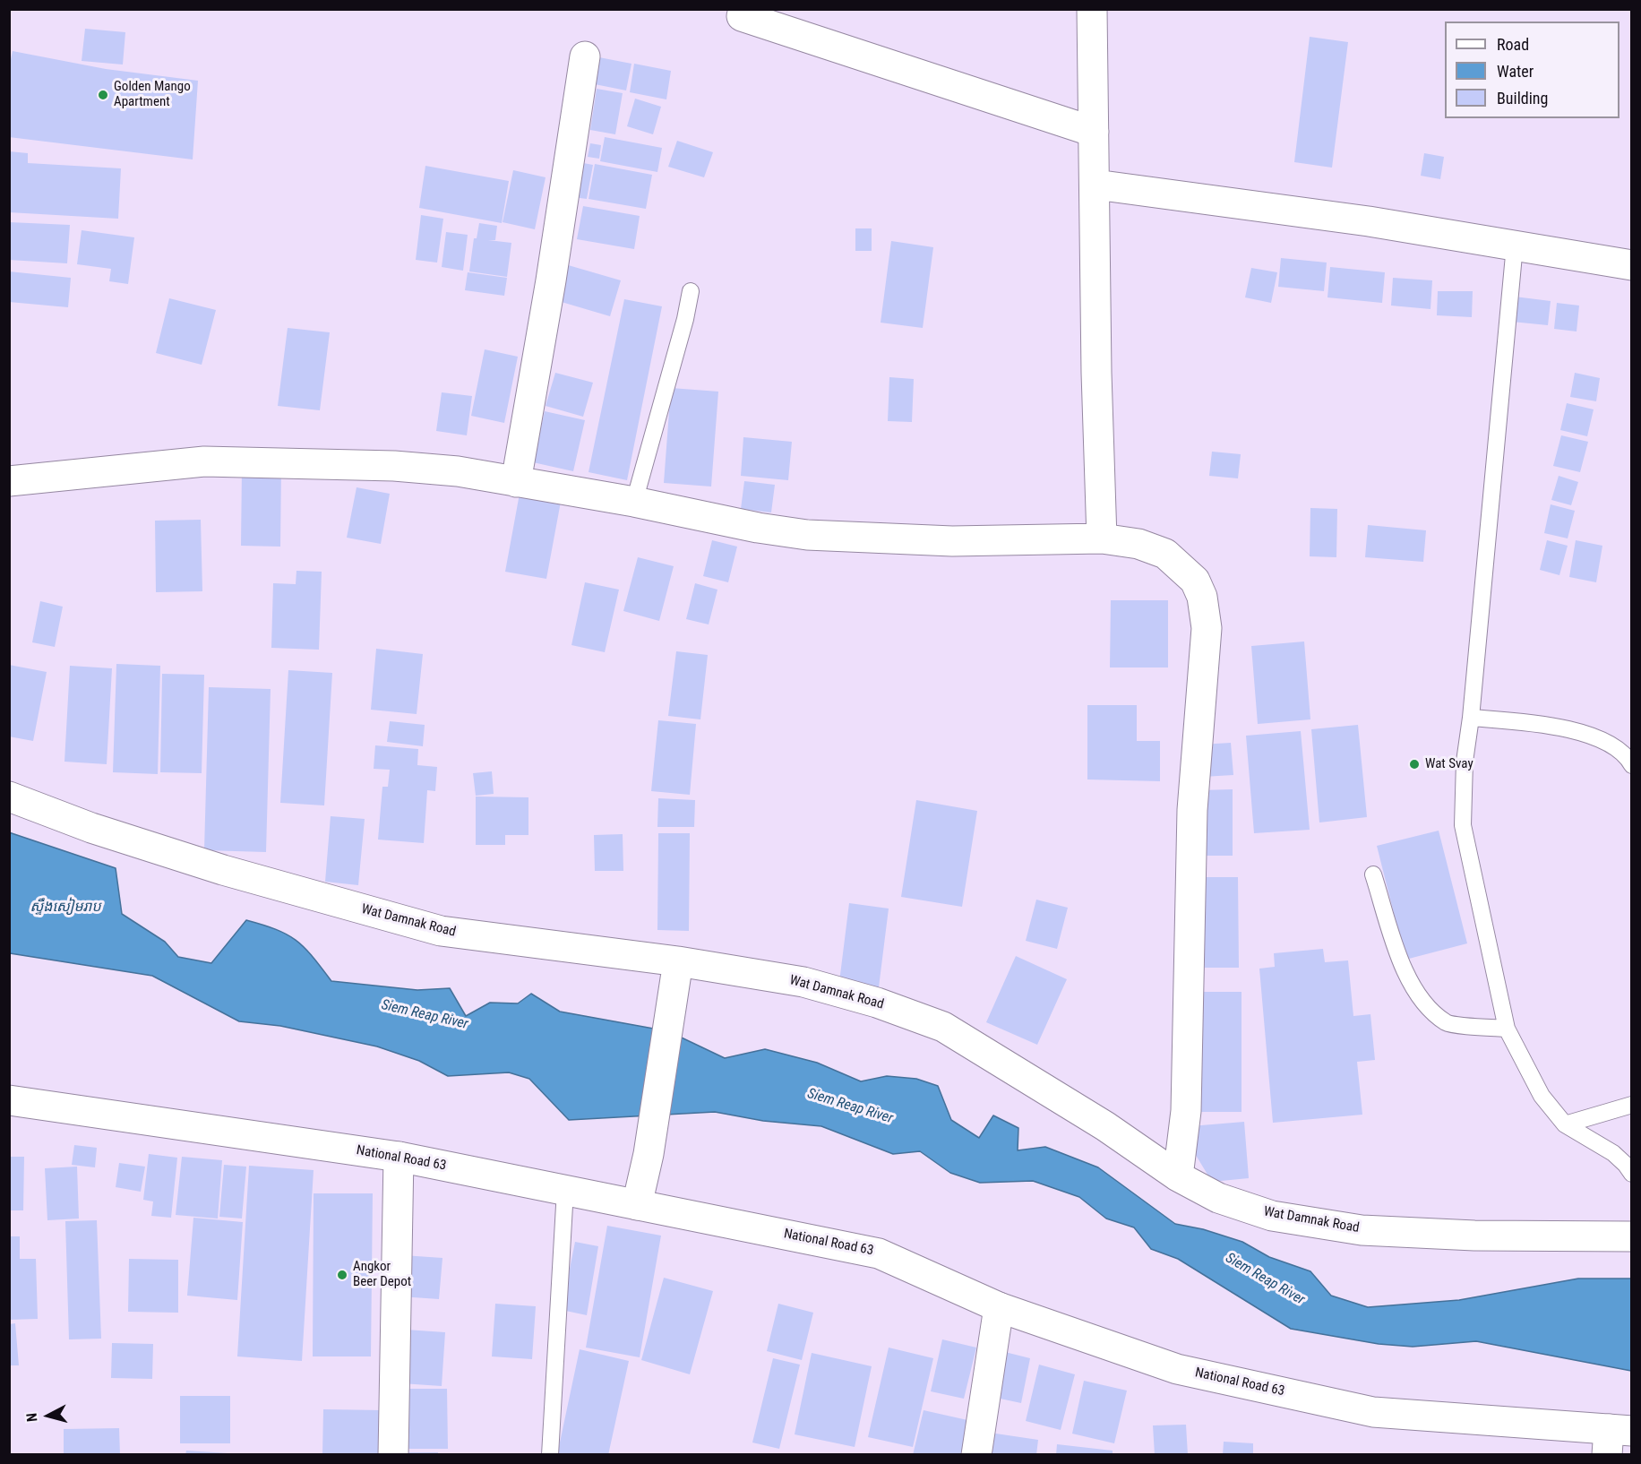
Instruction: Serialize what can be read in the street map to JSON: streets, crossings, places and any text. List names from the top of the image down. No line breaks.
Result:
{"streets":{"street":["Wat Damnak Road","National Road 63"]},"water":["ស្ទឹងសៀមរាប","Siem Reap River"],"places":["Golden Mango Apartment","Wat Svay","Angkor Beer Depot"],"legend":["Road","Water","Building"],"north":"left"}
